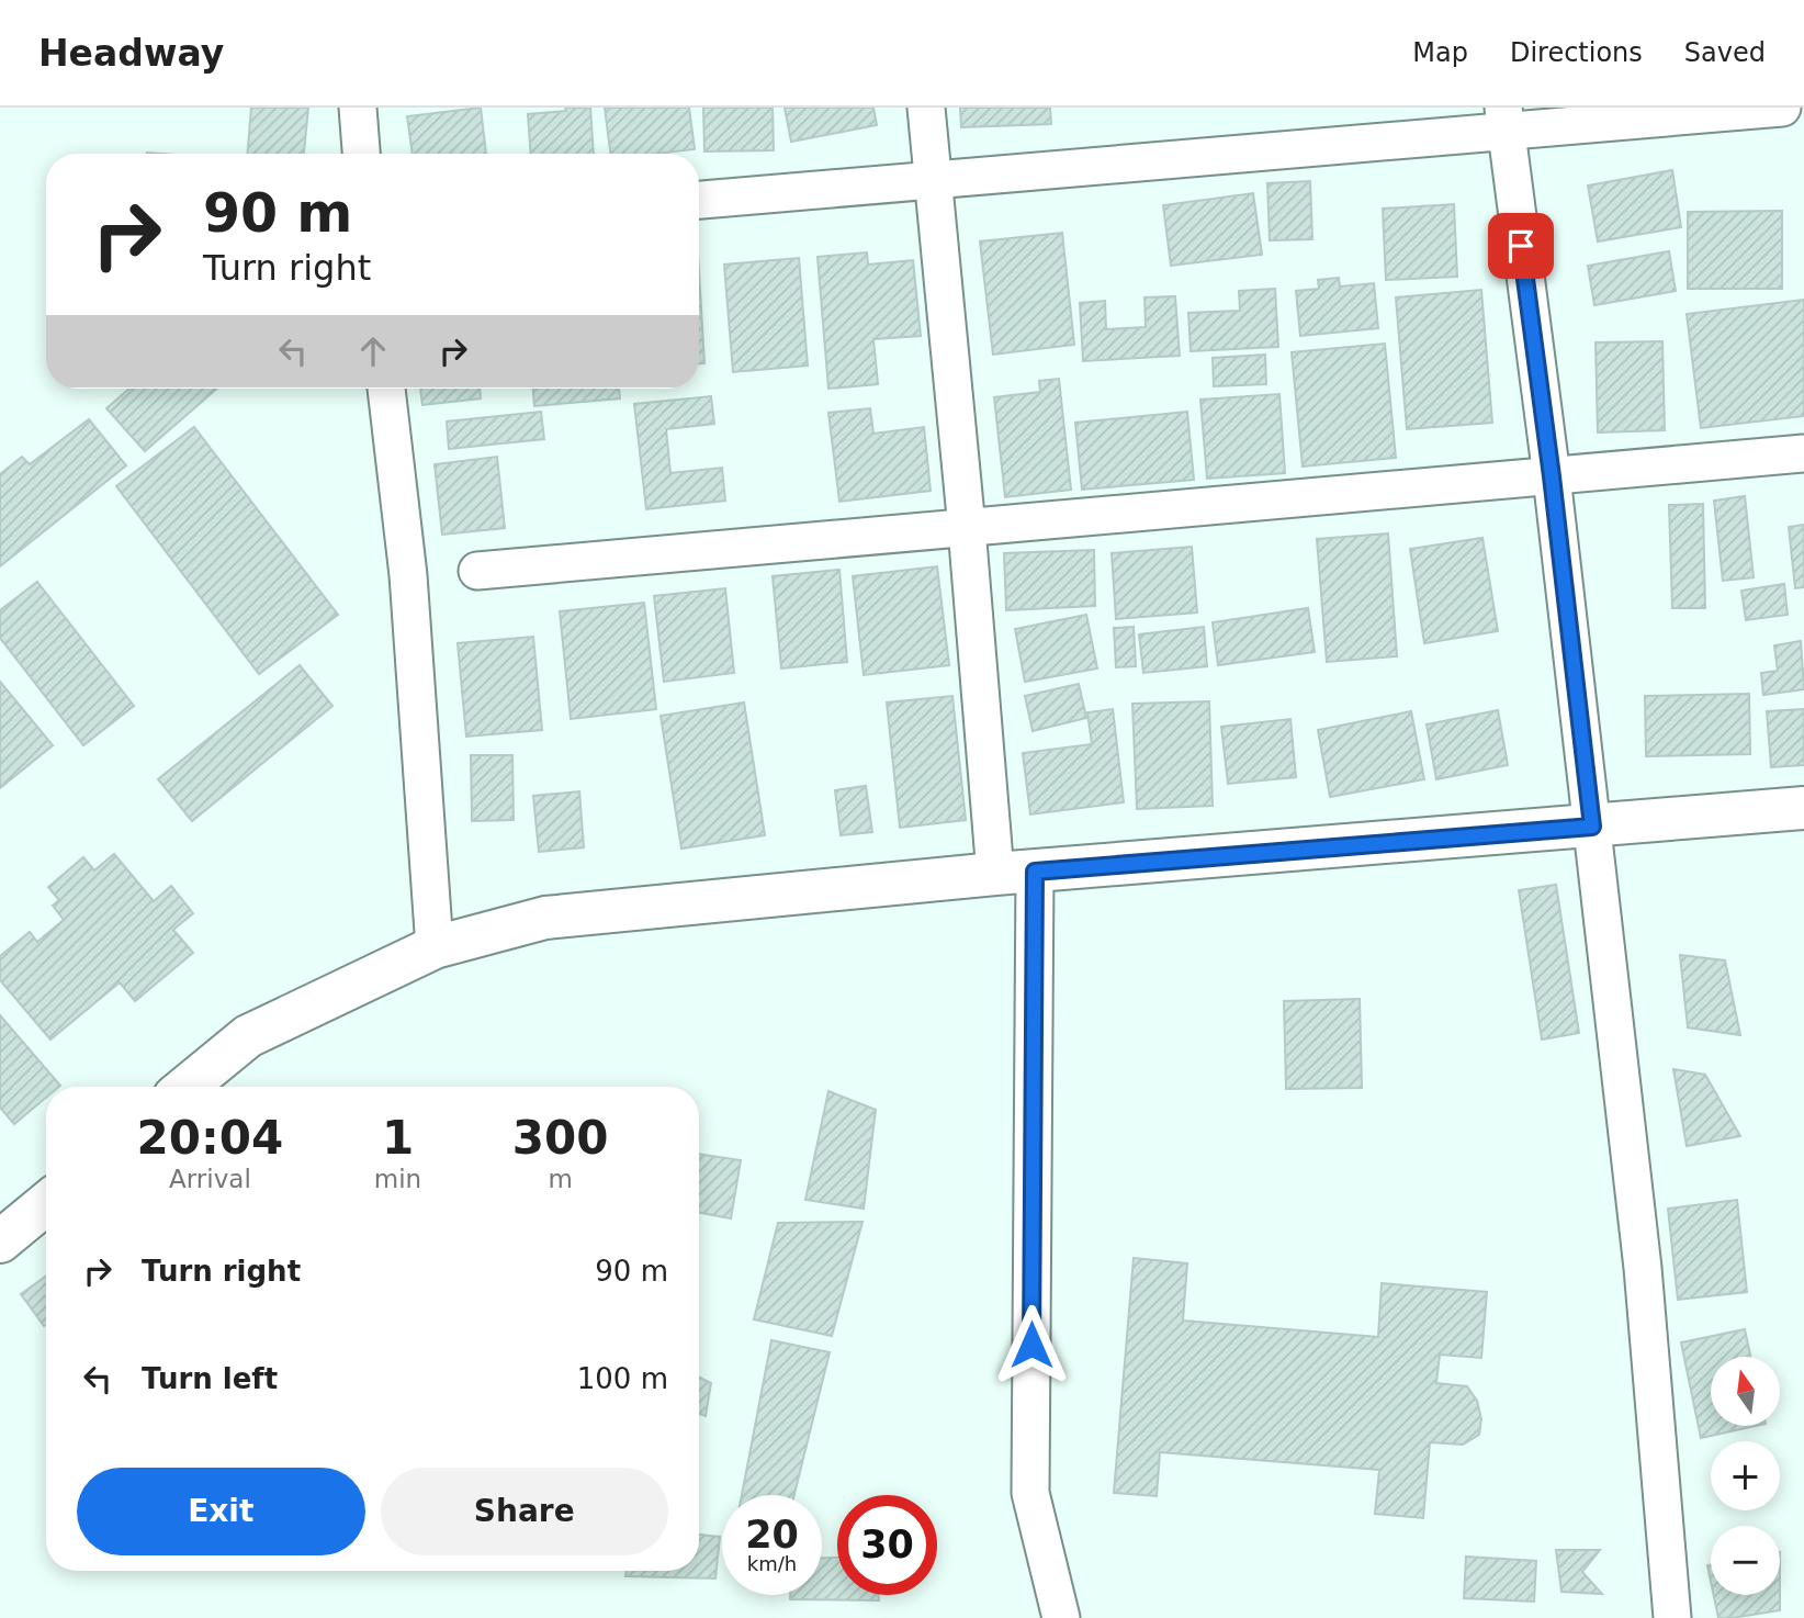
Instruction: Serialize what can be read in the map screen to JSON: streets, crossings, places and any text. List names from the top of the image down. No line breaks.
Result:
{"north":"top","page":{"header":"Headway","nav":["Map","Directions","Saved"],"turn":["90 m","Turn right"],"eta":["20:04","Arrival","1","min","300","m"],"list":[{"name":"Turn right","value":"90 m"},{"name":"Turn left","value":"100 m"}],"map_buttons":["+","−"],"buttons":["Exit","Share"],"speed":"20 km/h","limit":"30"}}
